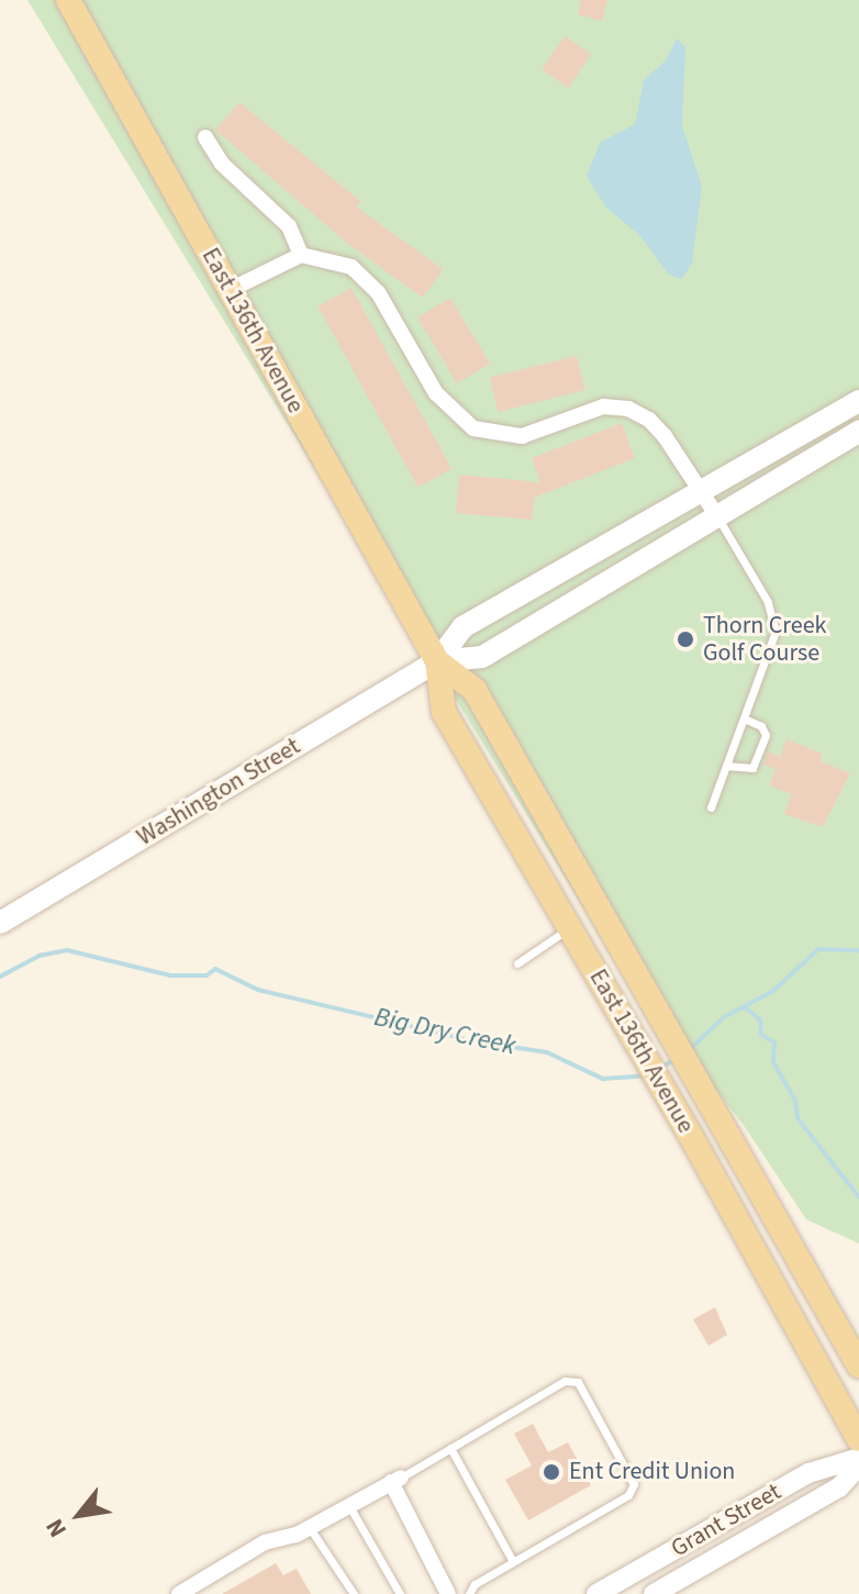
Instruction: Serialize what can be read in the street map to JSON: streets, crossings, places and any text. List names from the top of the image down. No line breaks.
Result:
{"streets":{"main road":["East 136th Avenue","Washington Street"],"street":["Grant Street"]},"crossings":[["East 136th Avenue","Washington Street"]],"water":["Big Dry Creek"],"places":["Thorn Creek Golf Course","Ent Credit Union"],"north":"bottom left"}
